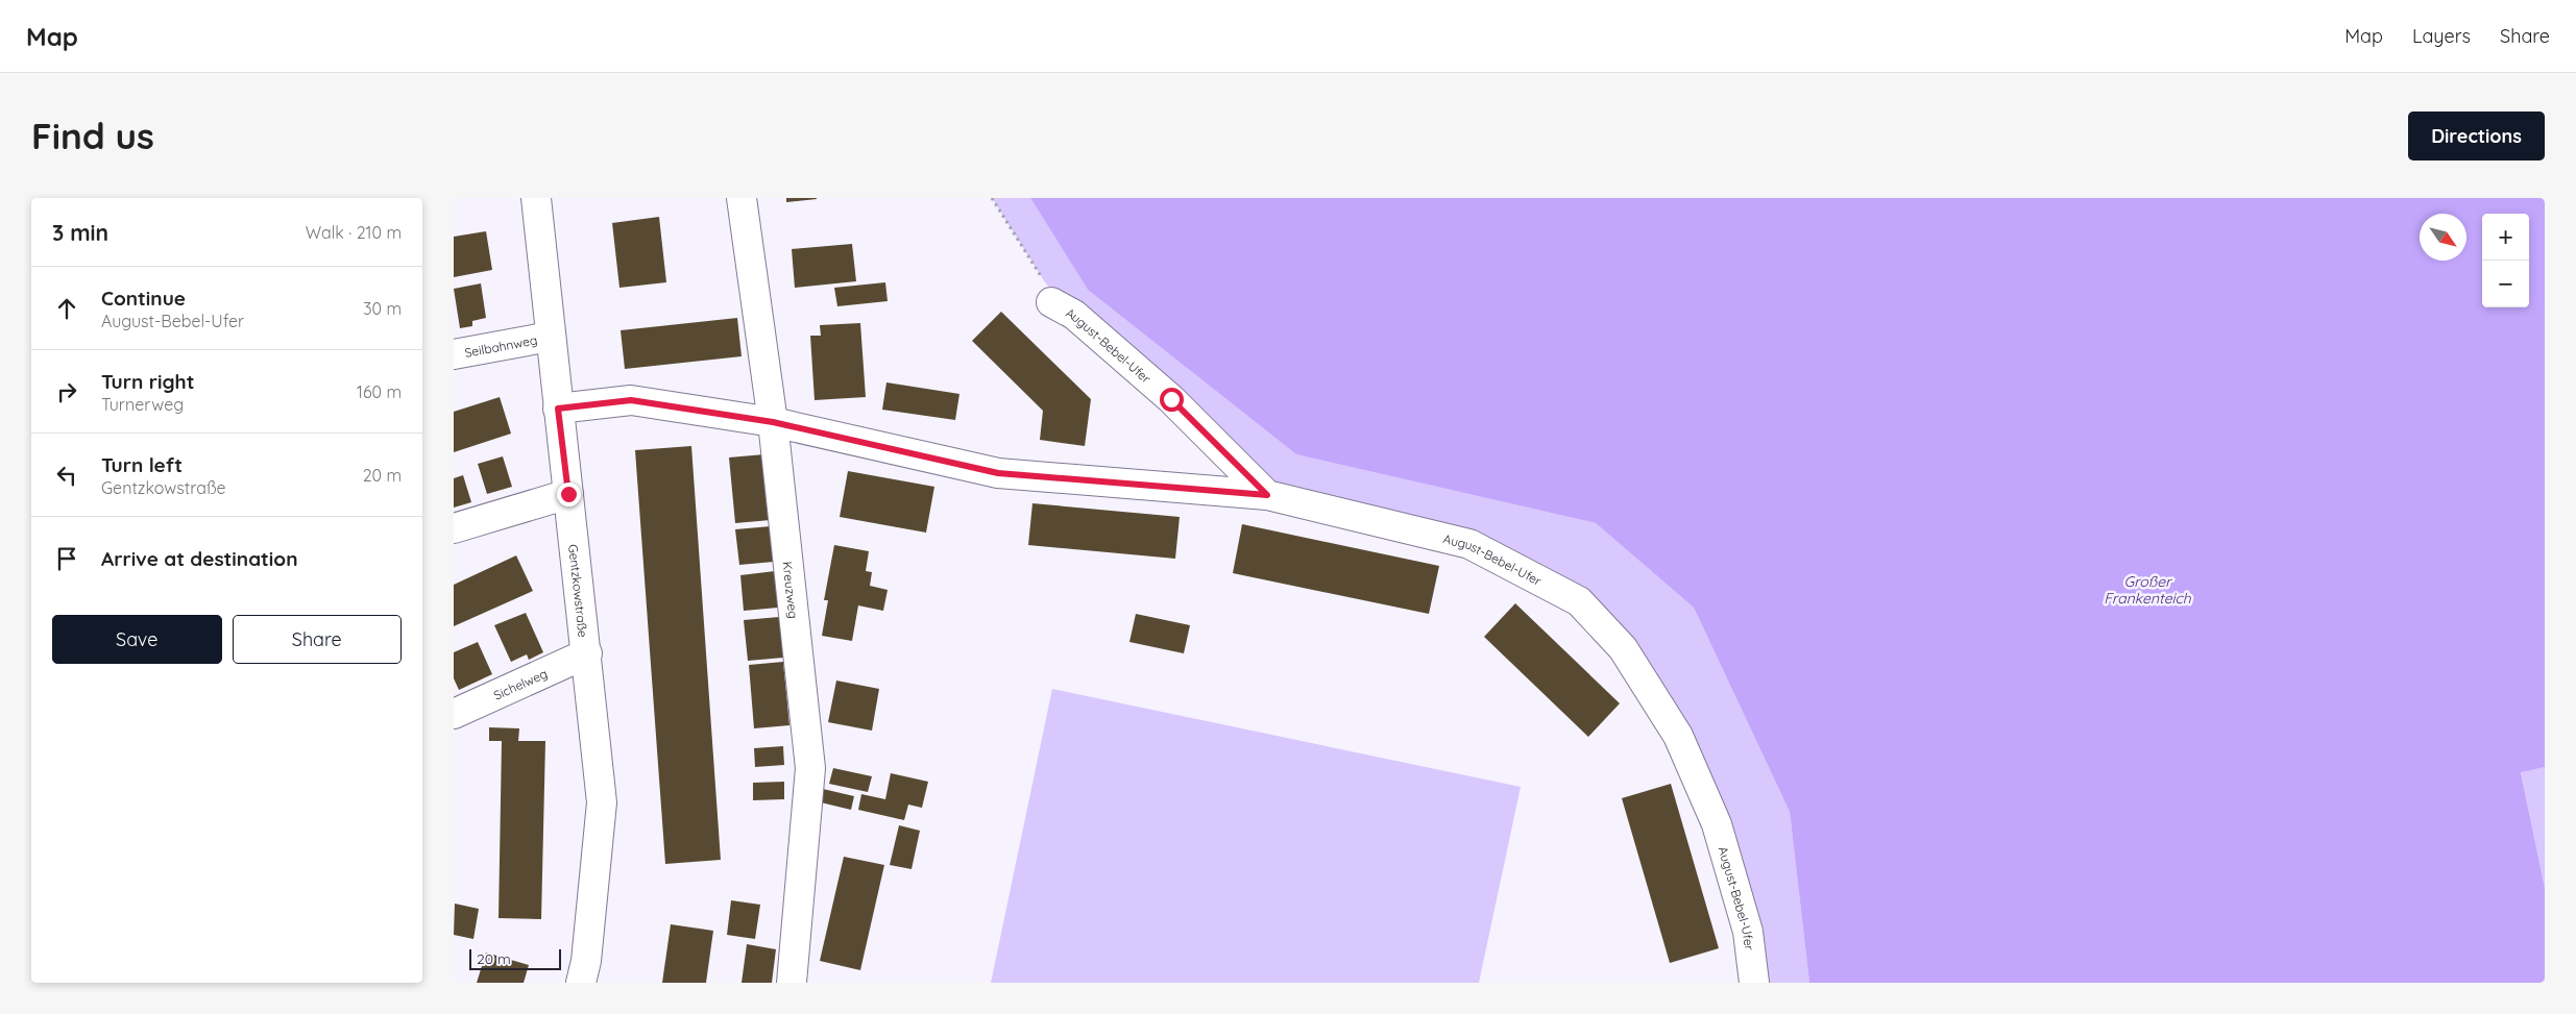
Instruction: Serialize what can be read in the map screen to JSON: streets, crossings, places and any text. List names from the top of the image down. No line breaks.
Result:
{"streets":{"street":["Seilbahnweg","August-Bebel-Ufer","Kreuzweg","Gentzkowstraße","Sichelweg"]},"crossings":[["Seilbahnweg","Gentzkowstraße"],["Gentzkowstraße","Sichelweg"]],"water":["Großer Frankenteich"],"scale_bar":"20 m","north":"bottom right","page":{"header":"Map","nav":["Map","Layers","Share"],"buttons":["Directions",["Save","Share"]],"title":"Find us","heading":["3 min","Walk · 210 m"],"map_buttons":["+","−"],"list":[["Continue","August-Bebel-Ufer","30 m"],["Turn right","Turnerweg","160 m"],["Turn left","Gentzkowstraße","20 m"],"Arrive at destination"],"scale":"20 m"}}
